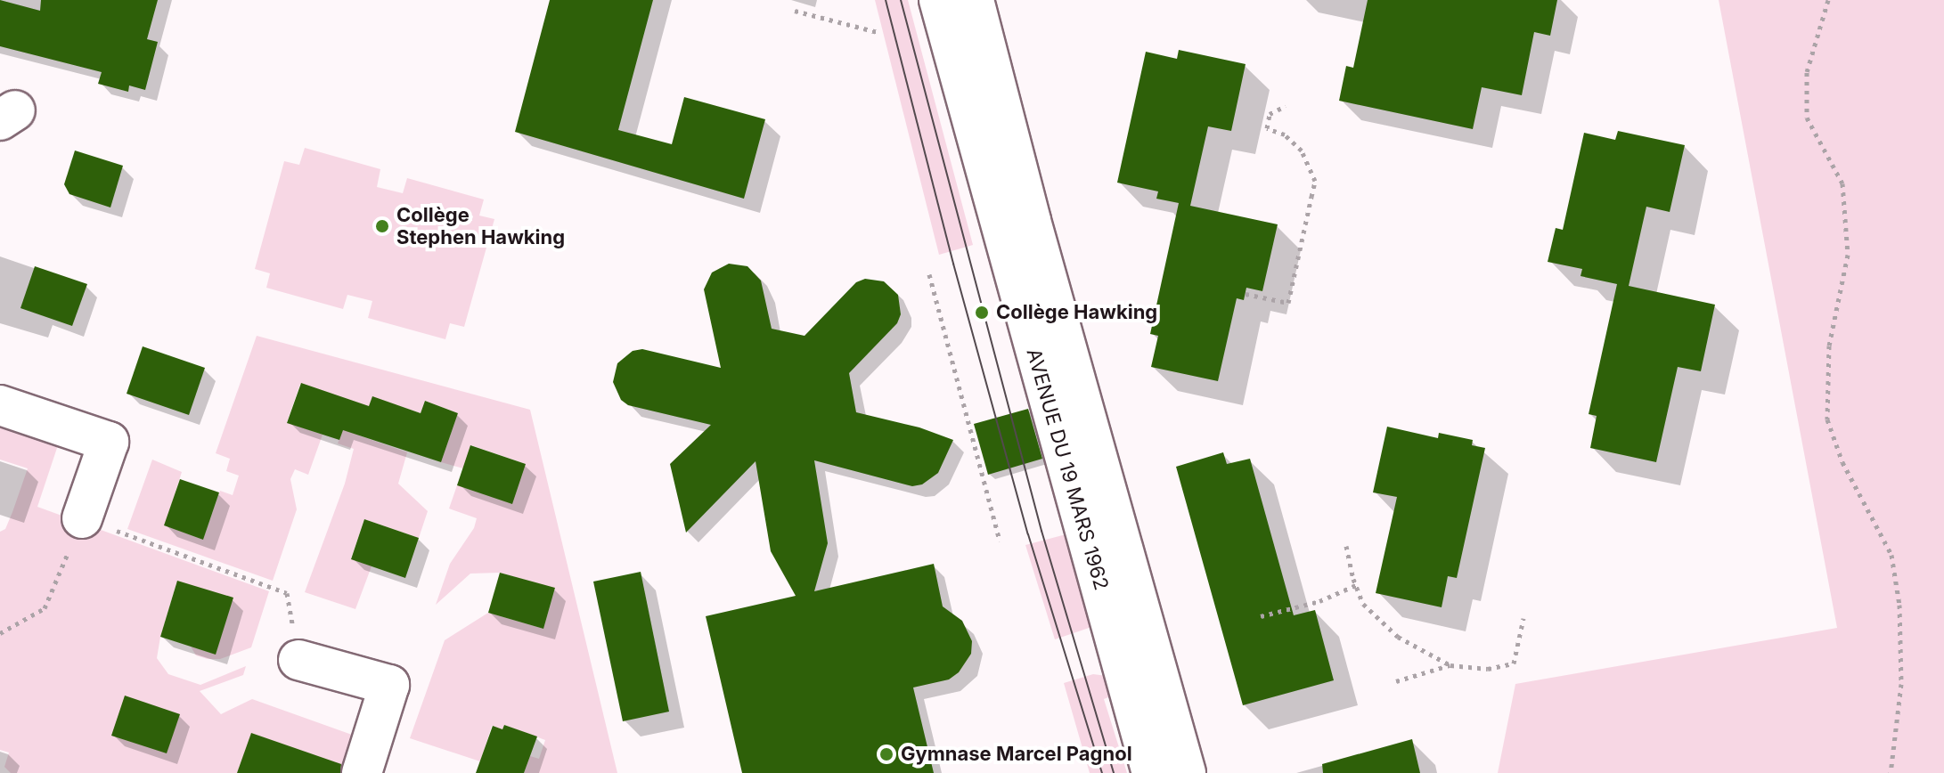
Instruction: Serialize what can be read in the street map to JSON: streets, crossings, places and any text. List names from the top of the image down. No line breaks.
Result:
{"streets":{"street":["AVENUE DU 19 MARS 1962"]},"places":["Collège Stephen Hawking","Collège Hawking","Gymnase Marcel Pagnol"]}
